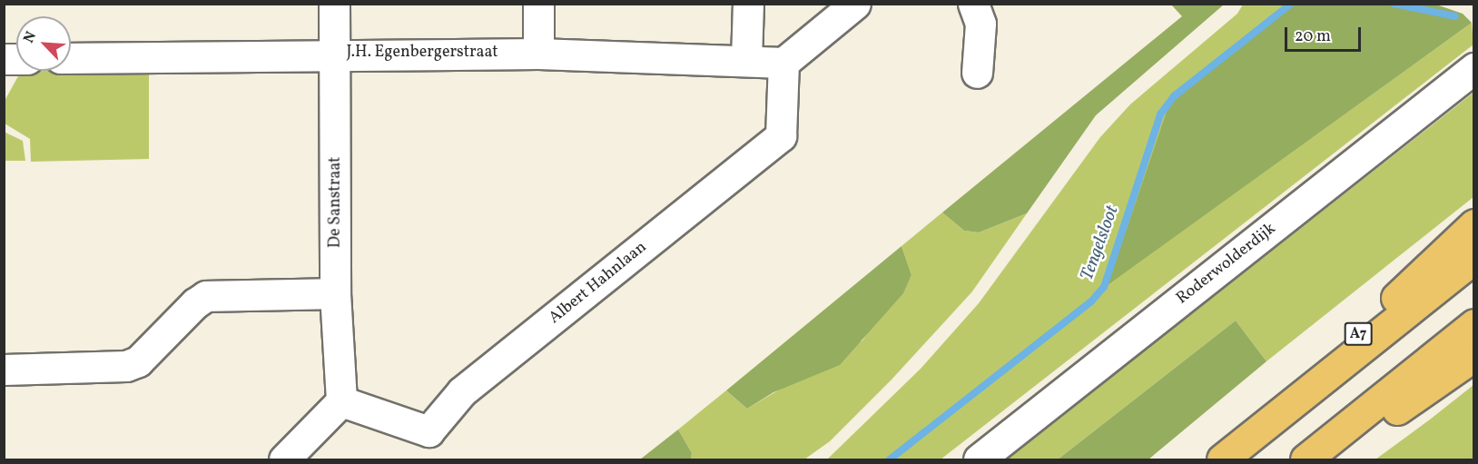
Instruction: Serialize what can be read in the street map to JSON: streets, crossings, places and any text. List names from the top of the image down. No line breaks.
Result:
{"streets":{"highway":["A7"],"street":["J.H. Egenbergerstraat","De Sanstraat","Roderwolderdijk","Albert Hahnlaan"]},"crossings":[["J.H. Egenbergerstraat","De Sanstraat"],["J.H. Egenbergerstraat","Albert Hahnlaan"],["De Sanstraat","Albert Hahnlaan"]],"water":["Tengelsloot"],"scale_bar":"20 m","north":"top left"}
